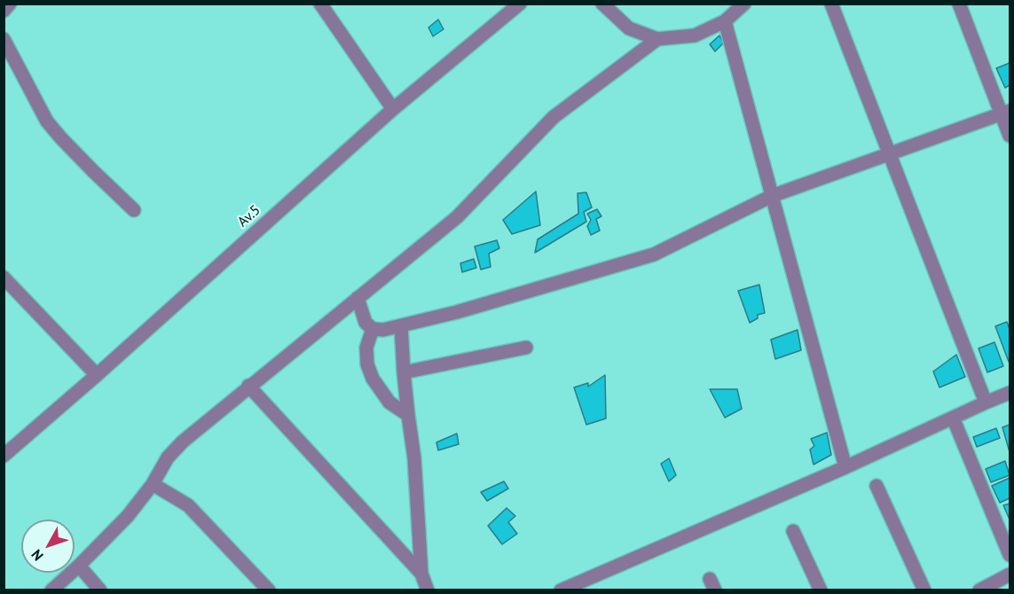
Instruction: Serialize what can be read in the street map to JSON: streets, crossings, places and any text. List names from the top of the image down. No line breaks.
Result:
{"streets":{"street":["Av.5"]},"north":"bottom left"}
